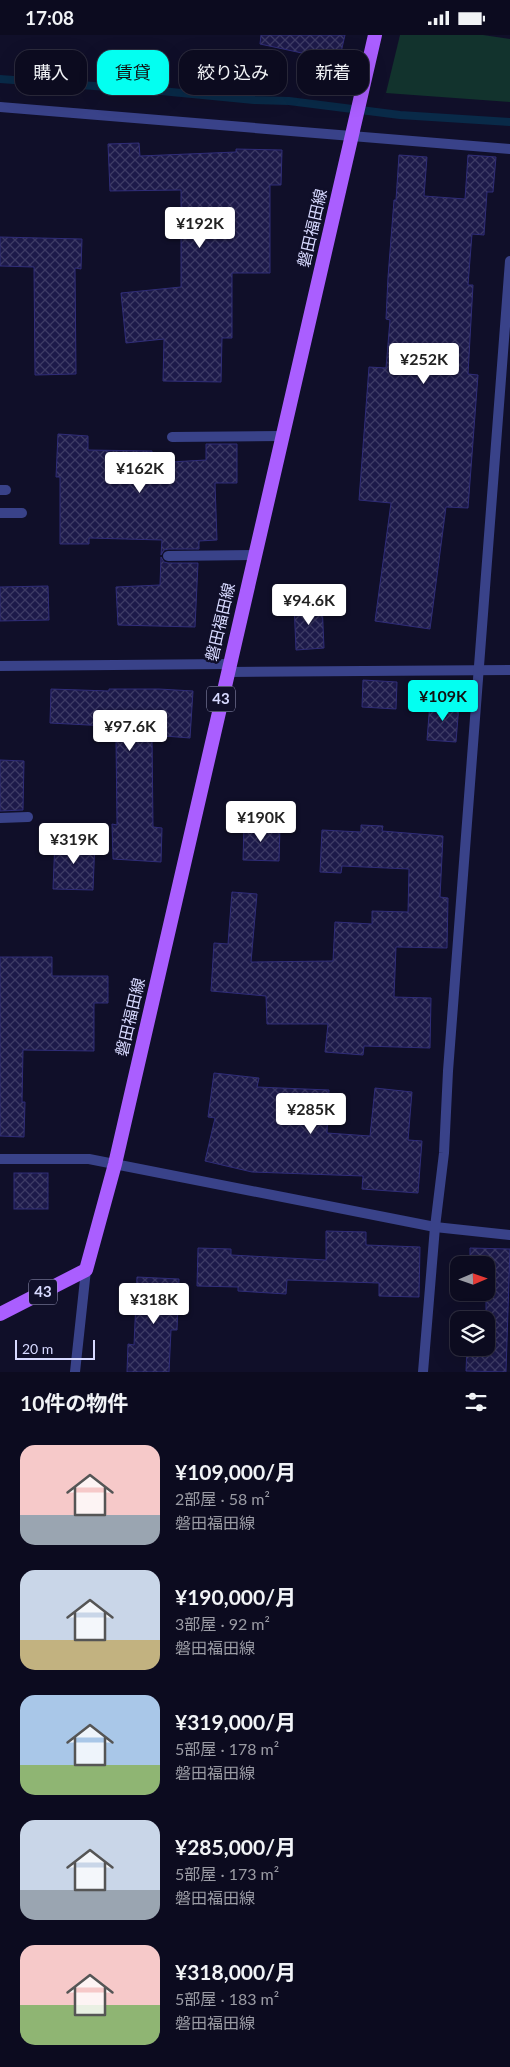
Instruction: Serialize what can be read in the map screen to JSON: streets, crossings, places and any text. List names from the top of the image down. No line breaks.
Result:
{"streets":{"main road":["磐田福田線","43"]},"crossings":[["磐田福田線","43"]],"scale_bar":"20 m","north":"right","page":{"status":"17:08","chip":["購入","賃貸","絞り込み","新着"],"price":["¥192K","¥252K","¥162K","¥94.6K","¥109K","¥97.6K","¥190K","¥319K","¥285K","¥318K"],"scale":"20 m","heading":"10件の物件","list":[{"name":"¥109,000/月","note":"2部屋 · 58 m² · 磐田福田線"},{"name":"¥190,000/月","note":"3部屋 · 92 m² · 磐田福田線"},{"name":"¥319,000/月","note":"5部屋 · 178 m² · 磐田福田線"},{"name":"¥285,000/月","note":"5部屋 · 173 m² · 磐田福田線"},{"name":"¥318,000/月","note":"5部屋 · 183 m² · 磐田福田線"}]}}
